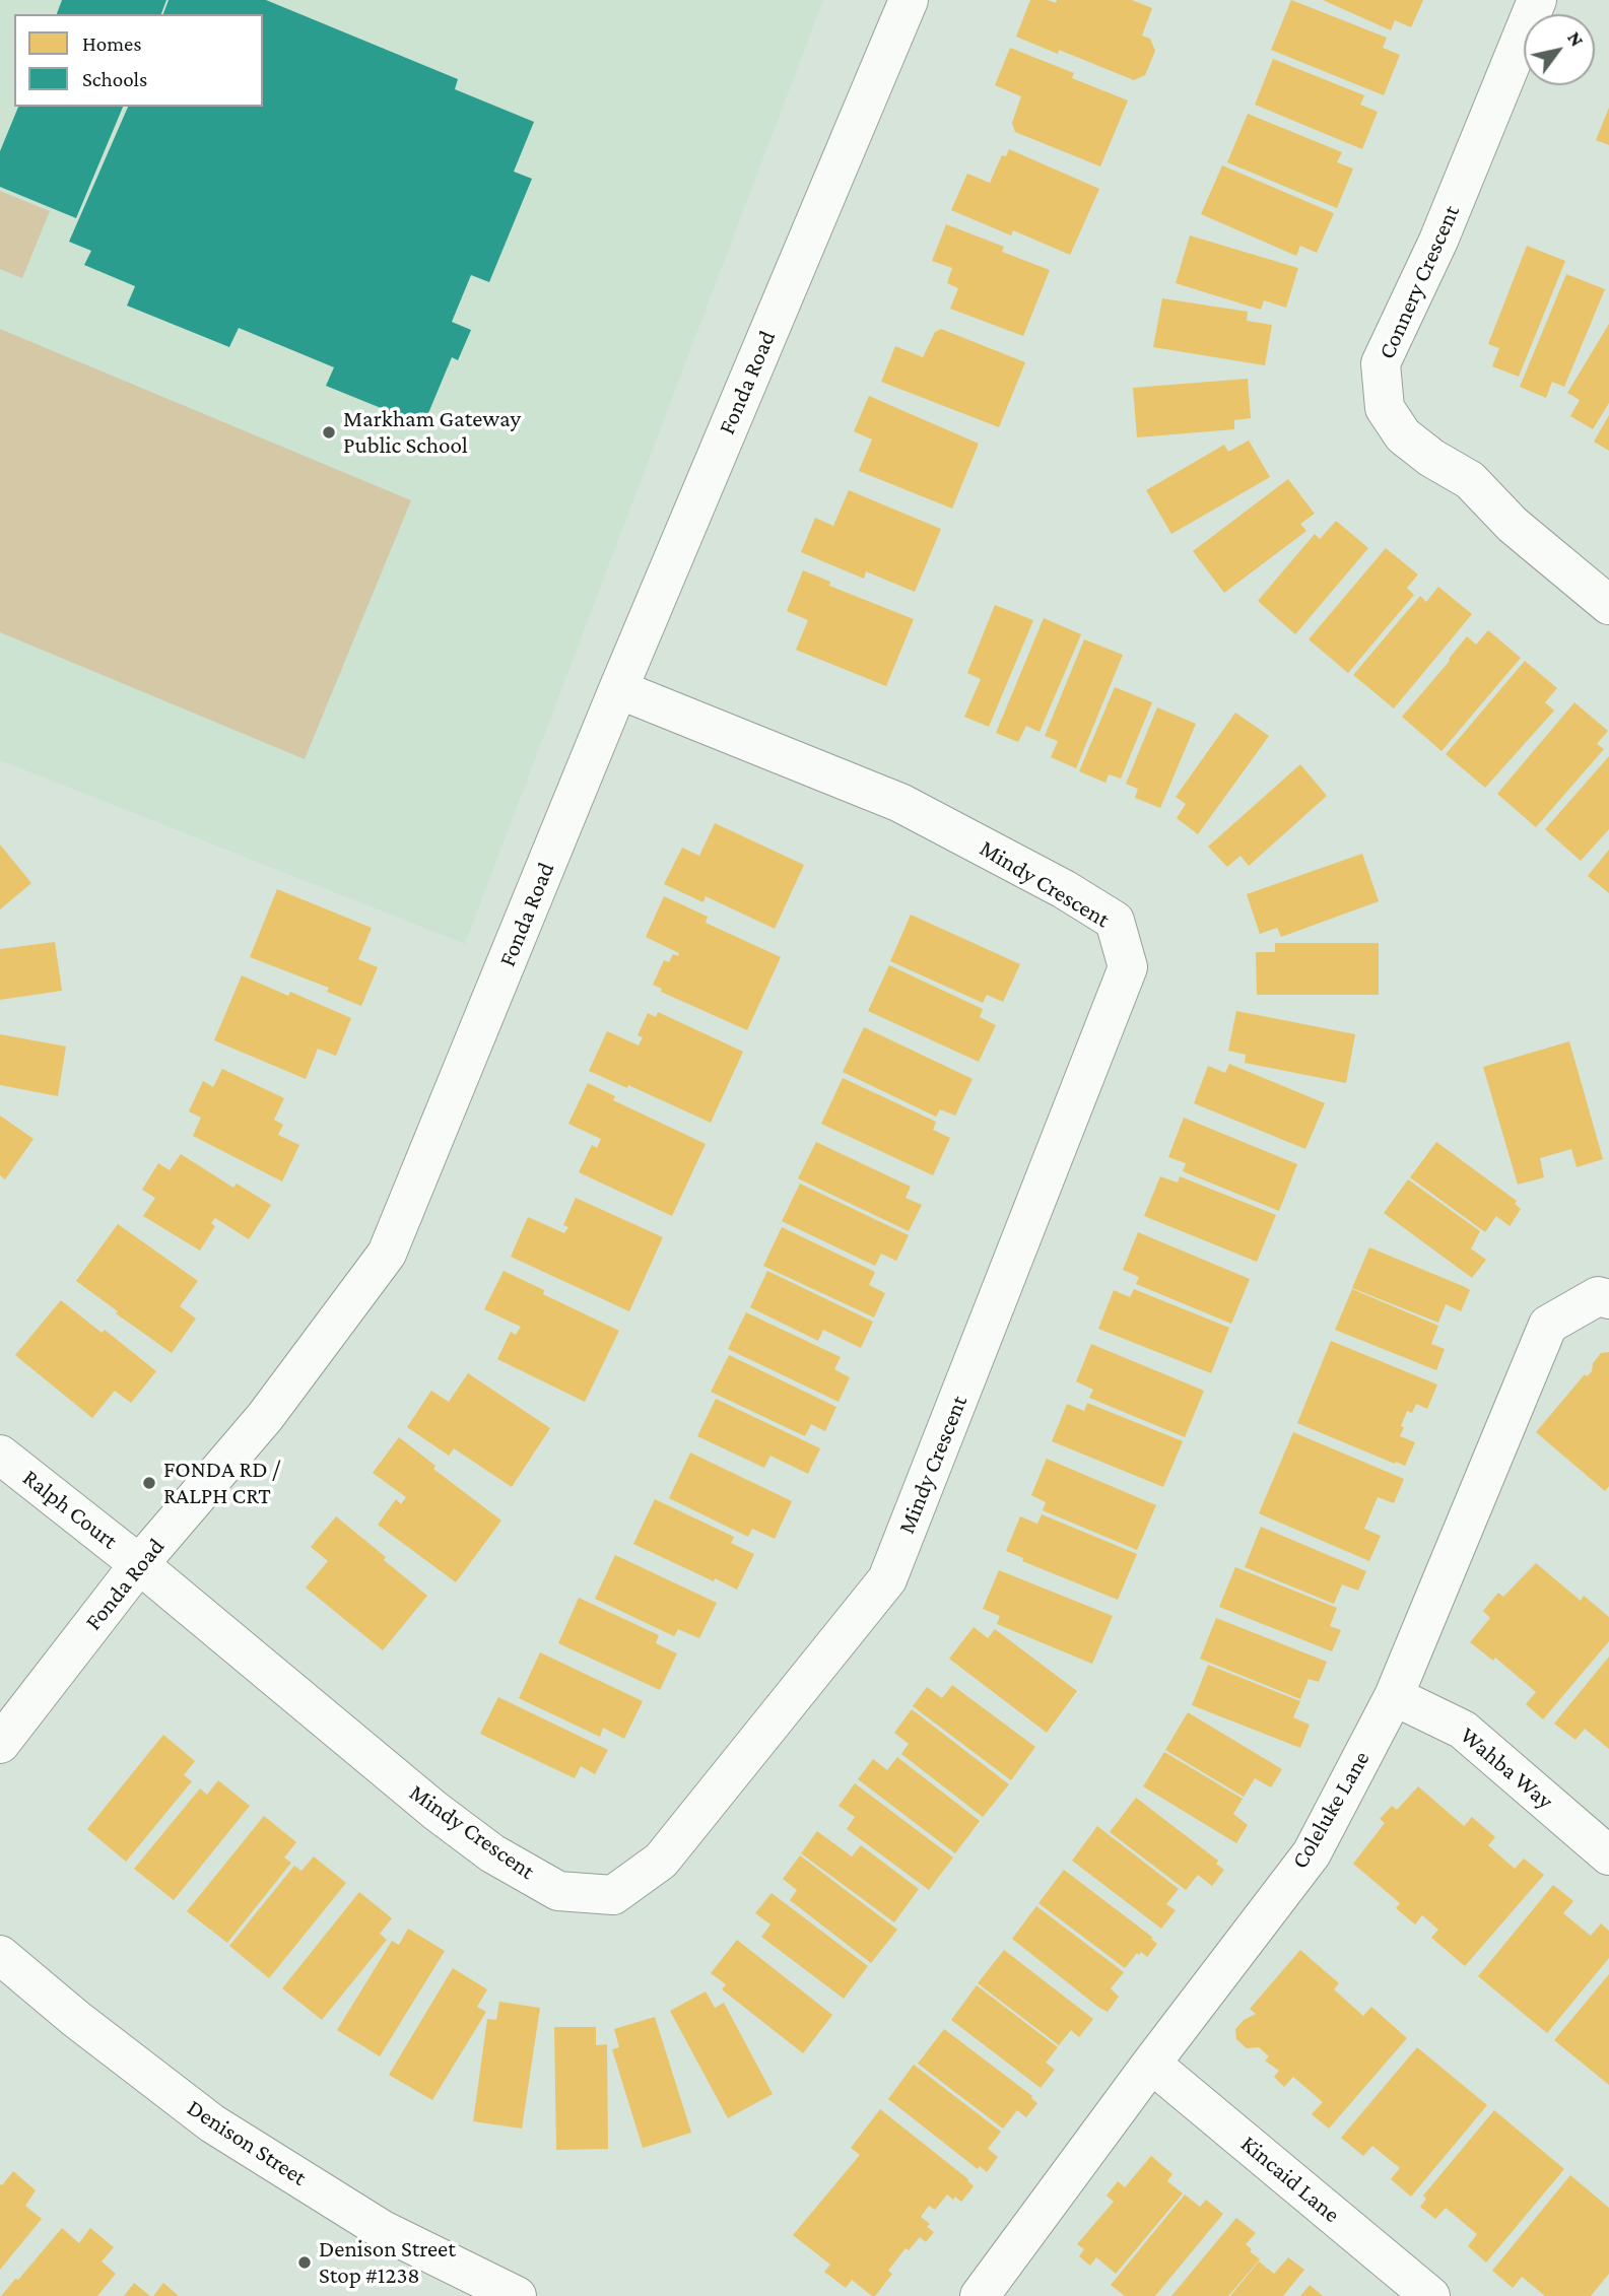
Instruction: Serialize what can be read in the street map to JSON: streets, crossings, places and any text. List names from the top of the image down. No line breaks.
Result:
{"streets":{"street":["Connery Crescent","Fonda Road","Mindy Crescent","Ralph Court","Wahba Way","Coleluke Lane","Denison Street","Kincaid Lane"]},"crossings":[["Fonda Road","Mindy Crescent"],["Fonda Road","Ralph Court"],["Mindy Crescent","Ralph Court"],["Wahba Way","Coleluke Lane"],["Coleluke Lane","Kincaid Lane"]],"places":["Markham Gateway Public School","FONDA RD / RALPH CRT","Denison Street Stop #1238"],"legend":["Homes","Schools"],"north":"top right"}
